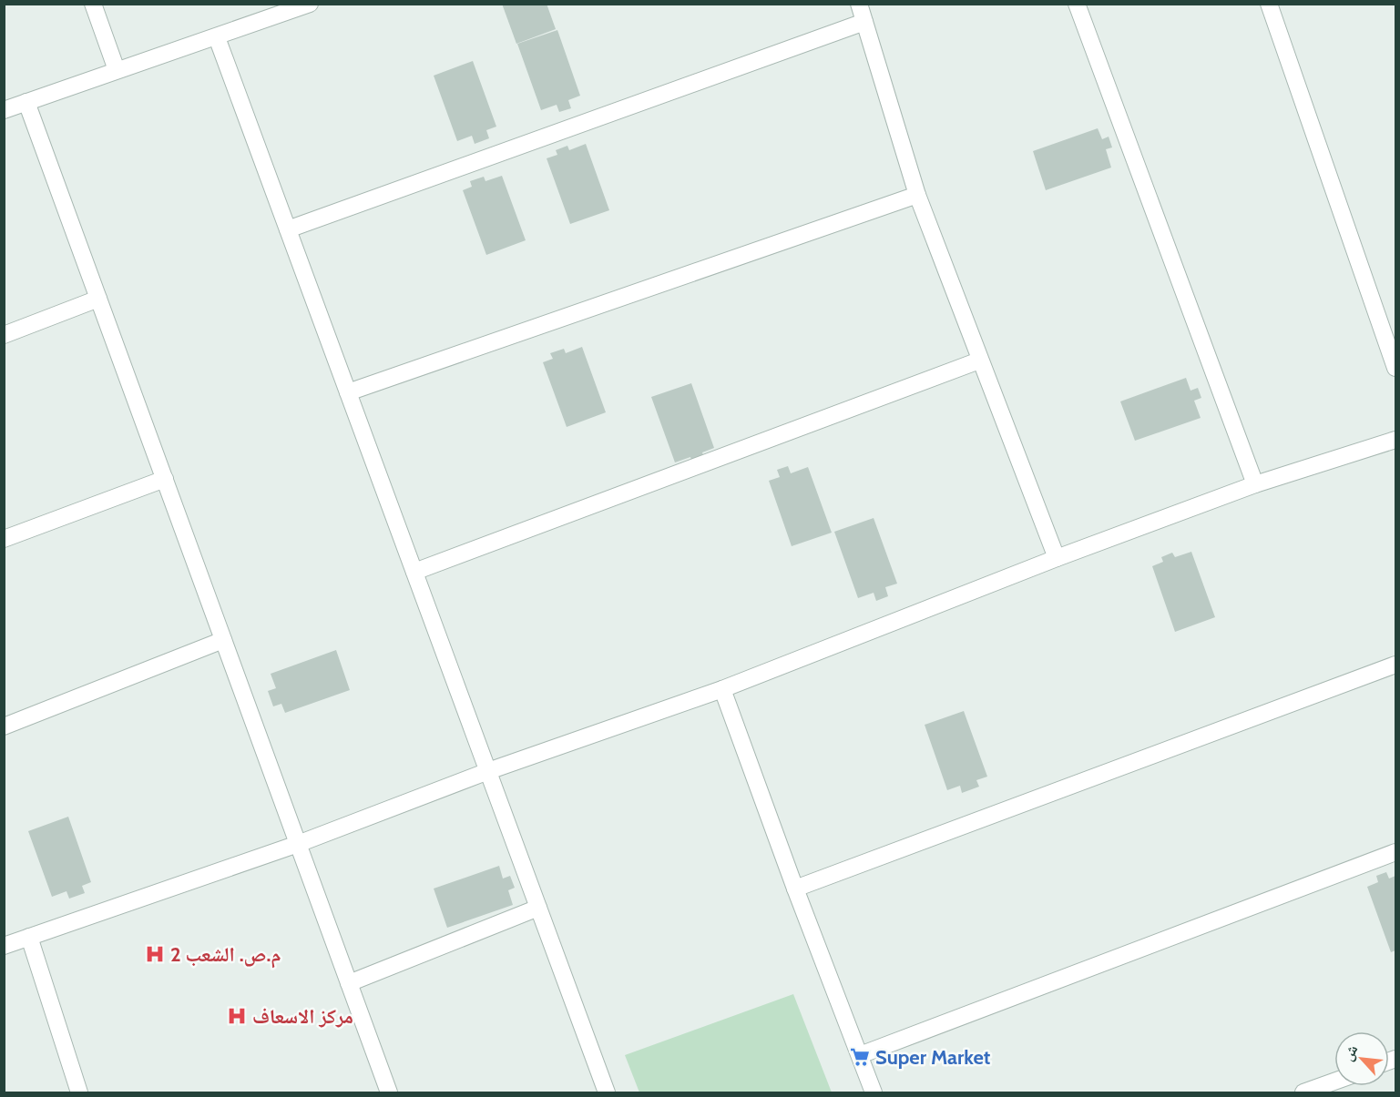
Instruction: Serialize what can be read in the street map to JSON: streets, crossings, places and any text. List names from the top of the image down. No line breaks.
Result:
{"places":{"hospital":["م.ص. الشعب 2","مركز الاسعاف"],"supermarket":["Super Market"]},"north":"top left"}
